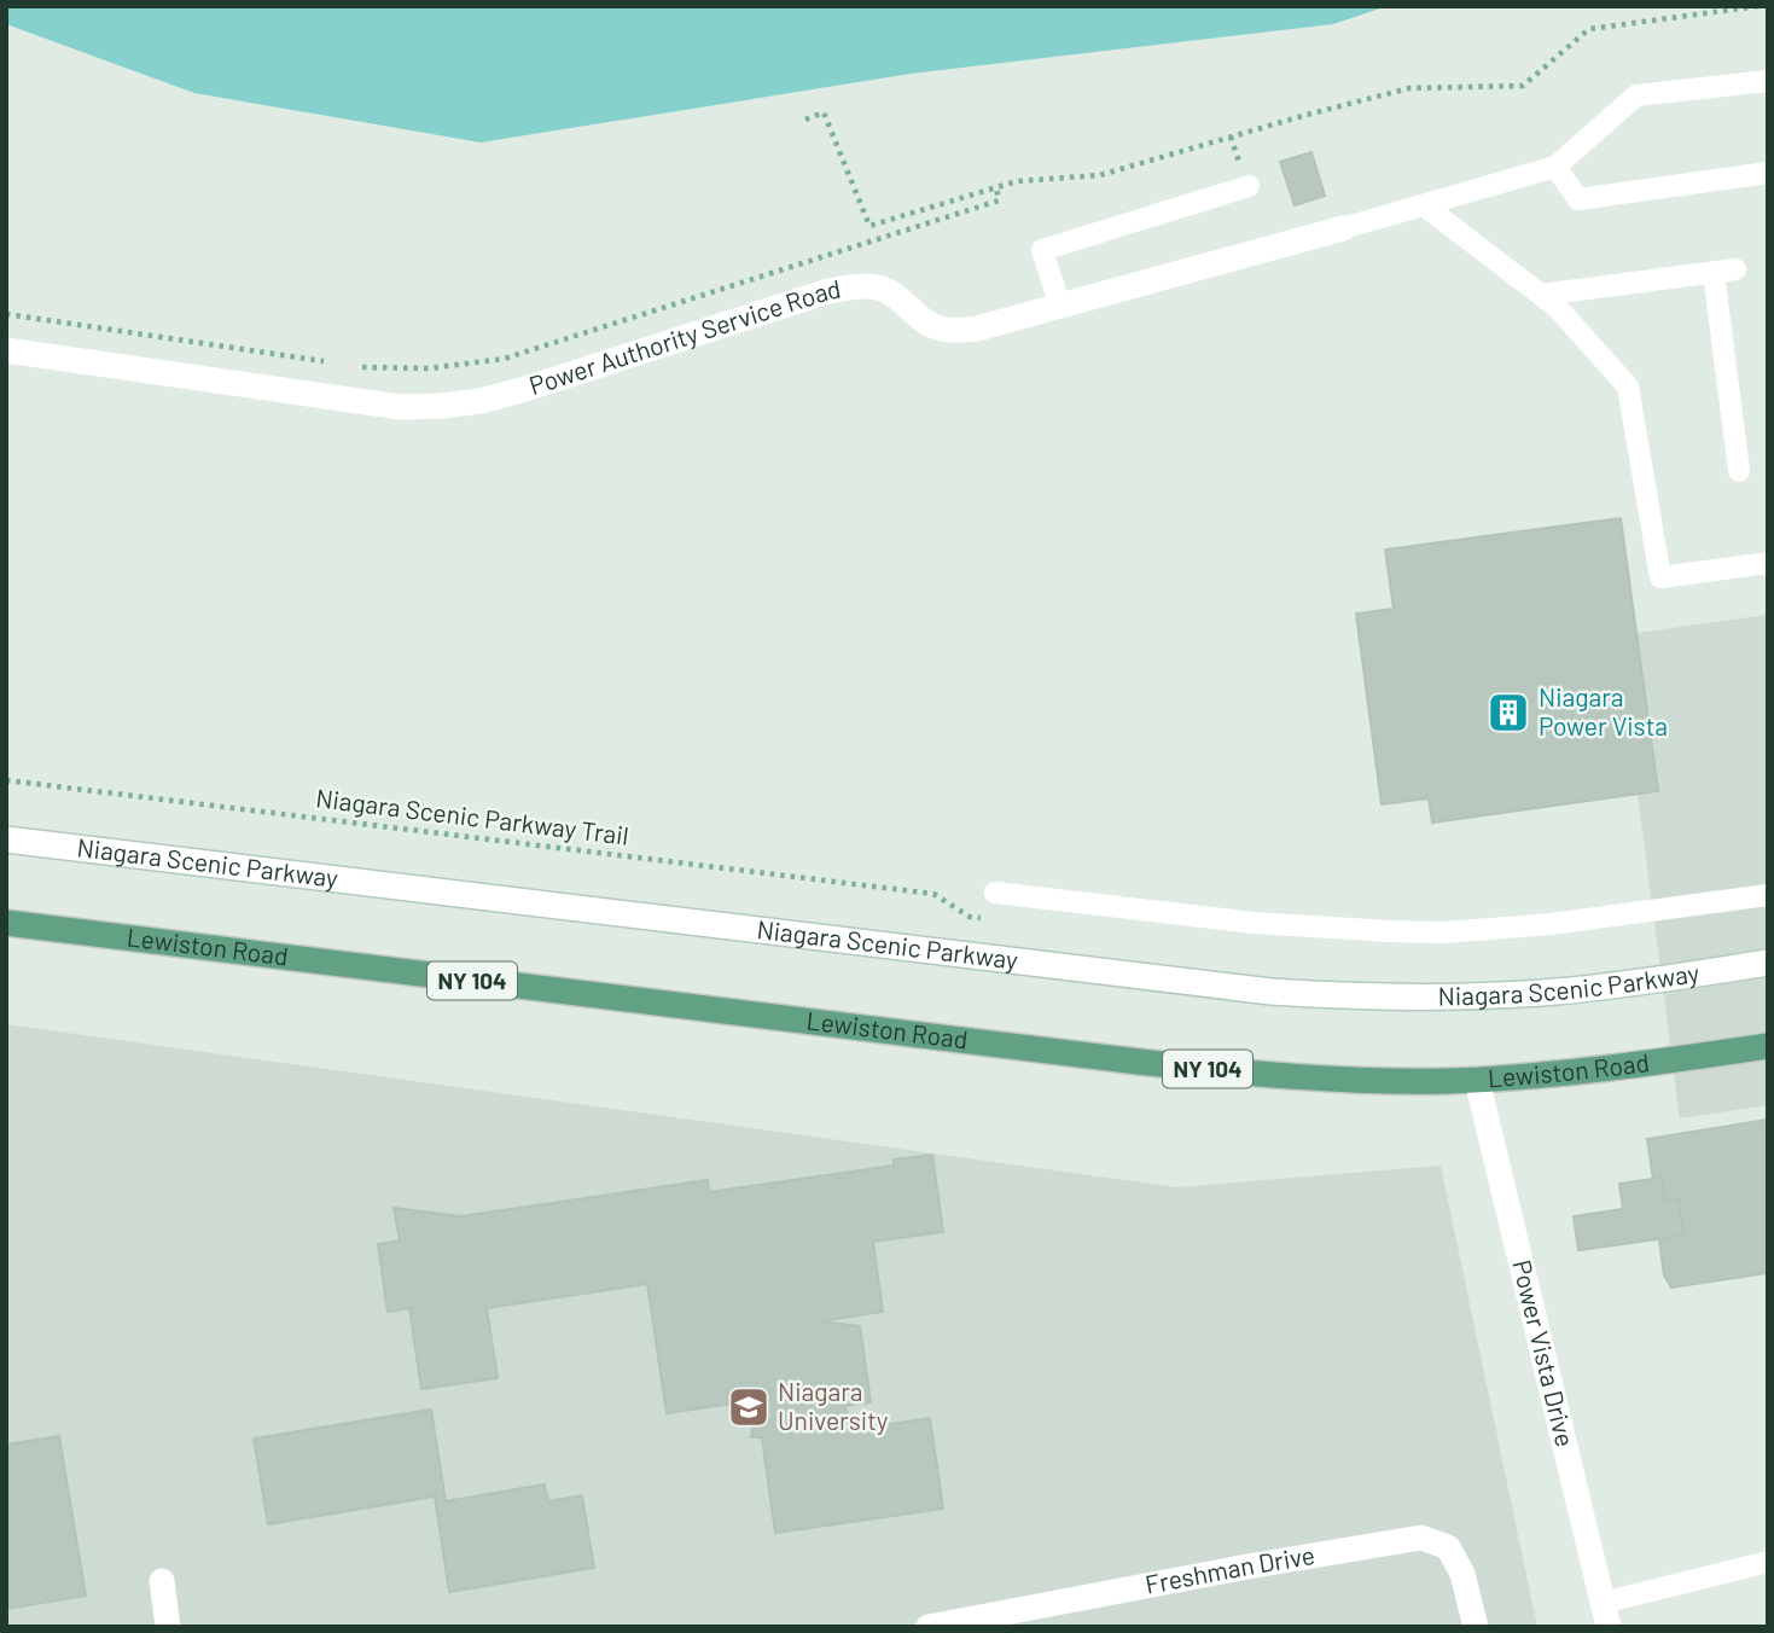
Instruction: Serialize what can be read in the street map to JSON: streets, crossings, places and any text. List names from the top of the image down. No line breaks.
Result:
{"streets":{"main road":["Lewiston Road","NY 104"],"street":["Power Authority Service Road","Niagara Scenic Parkway","Power Vista Drive","Freshman Drive"],"path":["Niagara Scenic Parkway Trail"]},"crossings":[["Lewiston Road","Power Vista Drive"]],"places":{"building":["Niagara Power Vista"],"school or university":["Niagara University"]}}
